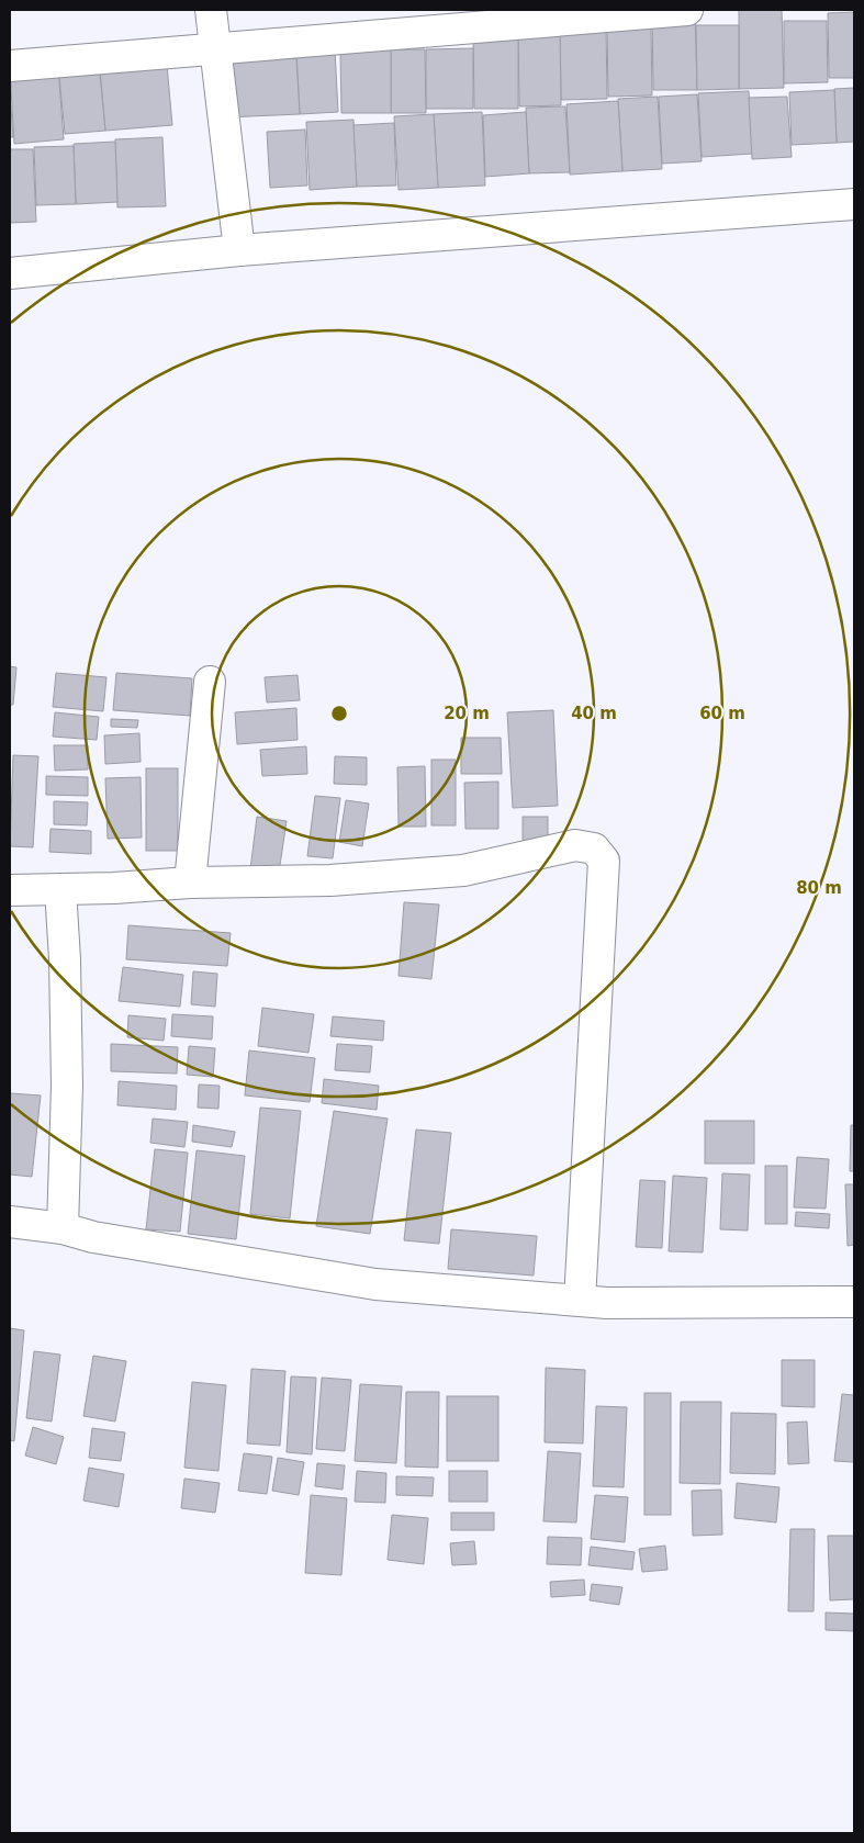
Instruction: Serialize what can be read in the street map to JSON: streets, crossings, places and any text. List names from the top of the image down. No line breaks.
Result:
{"rings":["20 m","40 m","60 m","80 m"]}
